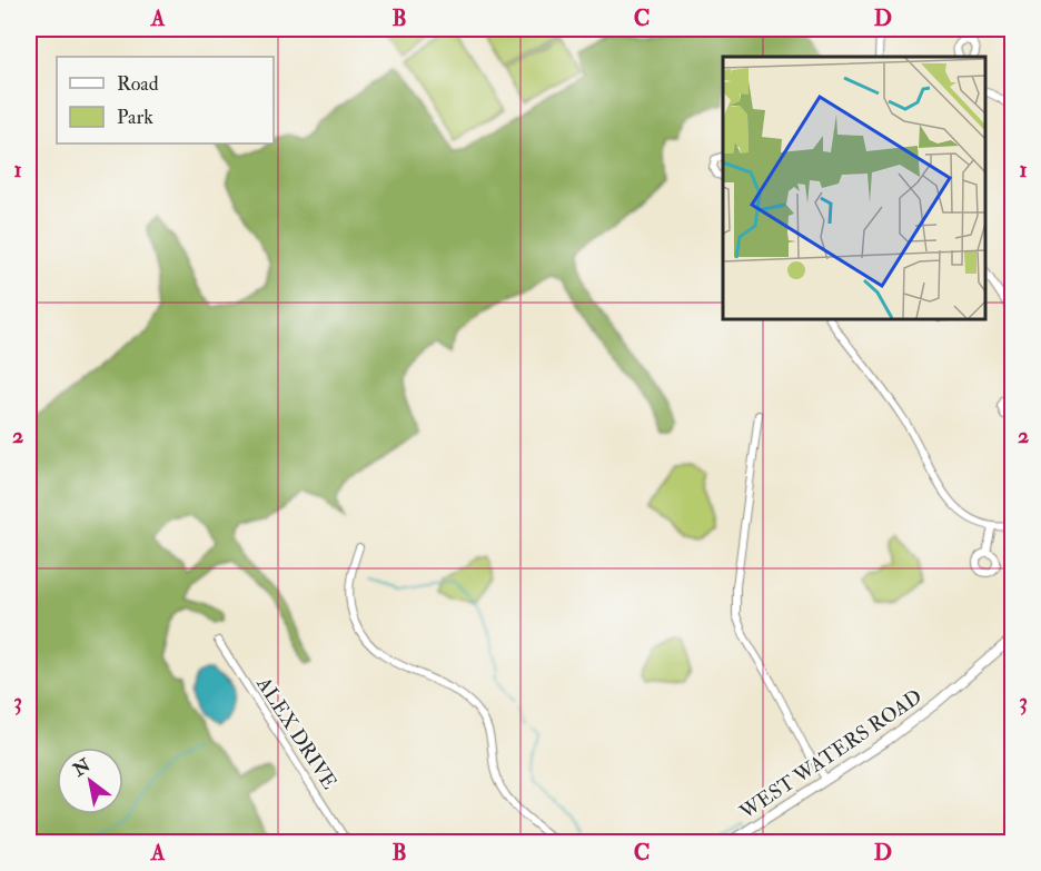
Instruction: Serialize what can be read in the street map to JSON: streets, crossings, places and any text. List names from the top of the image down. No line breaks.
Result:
{"streets":{"street":["ALEX DRIVE","WEST WATERS ROAD"]},"legend":["Road","Park"],"north":"top left","grid":{"columns":["A","B","C","D"],"rows":["1","2","3"]}}
